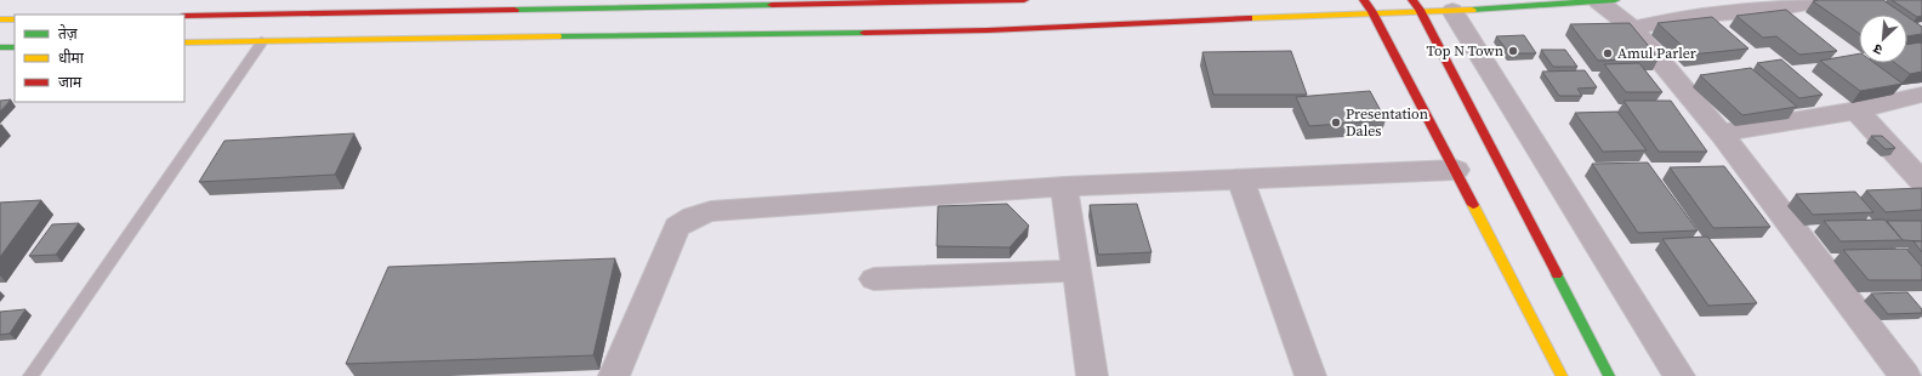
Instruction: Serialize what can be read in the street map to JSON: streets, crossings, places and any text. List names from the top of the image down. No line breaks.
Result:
{"places":["Top N Town","Amul Parler","Presentation Dales"],"legend":["तेज़","धीमा","जाम"],"north":"bottom left"}
